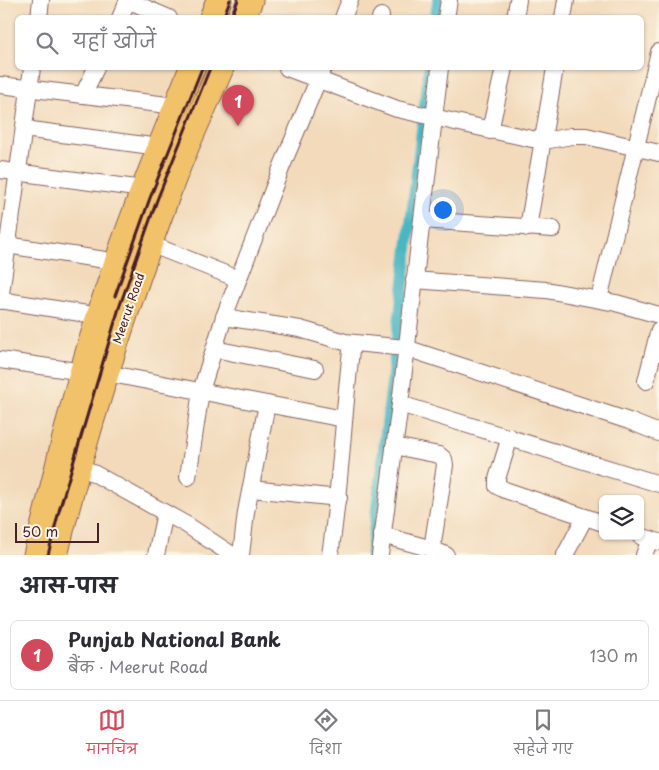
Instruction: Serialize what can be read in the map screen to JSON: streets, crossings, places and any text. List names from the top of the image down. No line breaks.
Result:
{"streets":{"highway":["Meerut Road"]},"scale_bar":"50 m","page":{"search":"यहाँ खोजें","pins":"1","scale":"50 m","heading":"आस-पास","list":[{"mark":"1","name":"Punjab National Bank","note":"बैंक · Meerut Road","value":"130 m"}],"nav":["मानचित्र","दिशा","सहेजे गए"]}}
